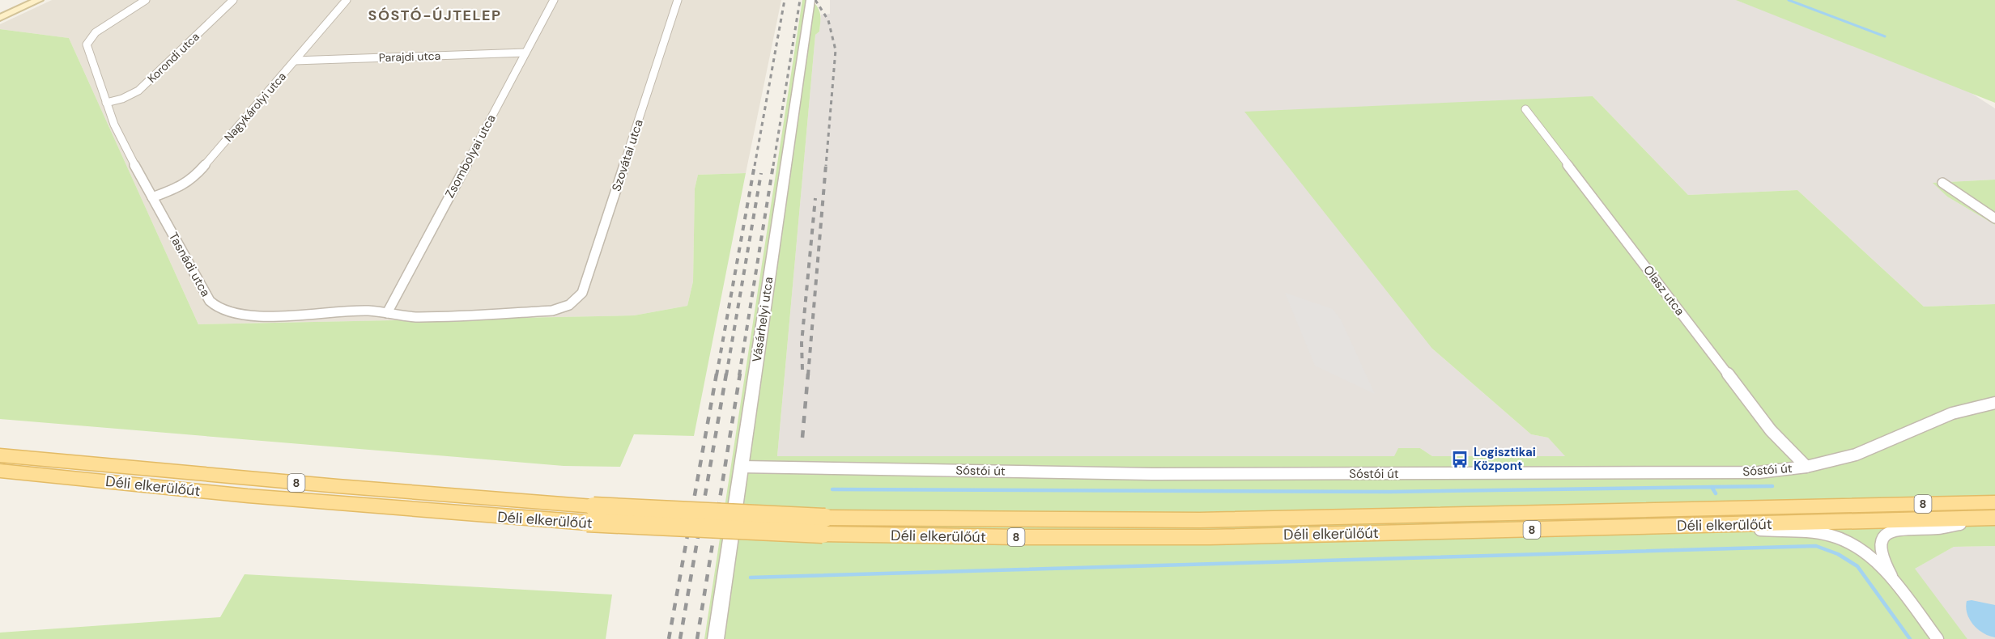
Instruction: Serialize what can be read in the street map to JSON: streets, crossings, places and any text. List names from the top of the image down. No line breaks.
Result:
{"streets":{"main road":["8","Déli elkerülőút"],"street":["Parajdi utca","Korondi utca","Nagykárolyi utca","Szovátai utca","Zsombolyai utca","Tasnádi utca","Olasz utca","Vásárhelyi utca","Sóstói út"]},"crossings":[["Parajdi utca","Nagykárolyi utca"],["Parajdi utca","Zsombolyai utca"],["Korondi utca","Tasnádi utca"],["Nagykárolyi utca","Tasnádi utca"],["Szovátai utca","Tasnádi utca"],["Zsombolyai utca","Tasnádi utca"],["Olasz utca","Sóstói út"],["Vásárhelyi utca","Sóstói út"]],"districts":["SÓSTÓ-ÚJTELEP"],"places":{"bus stop":["Logisztikai Központ"]}}
